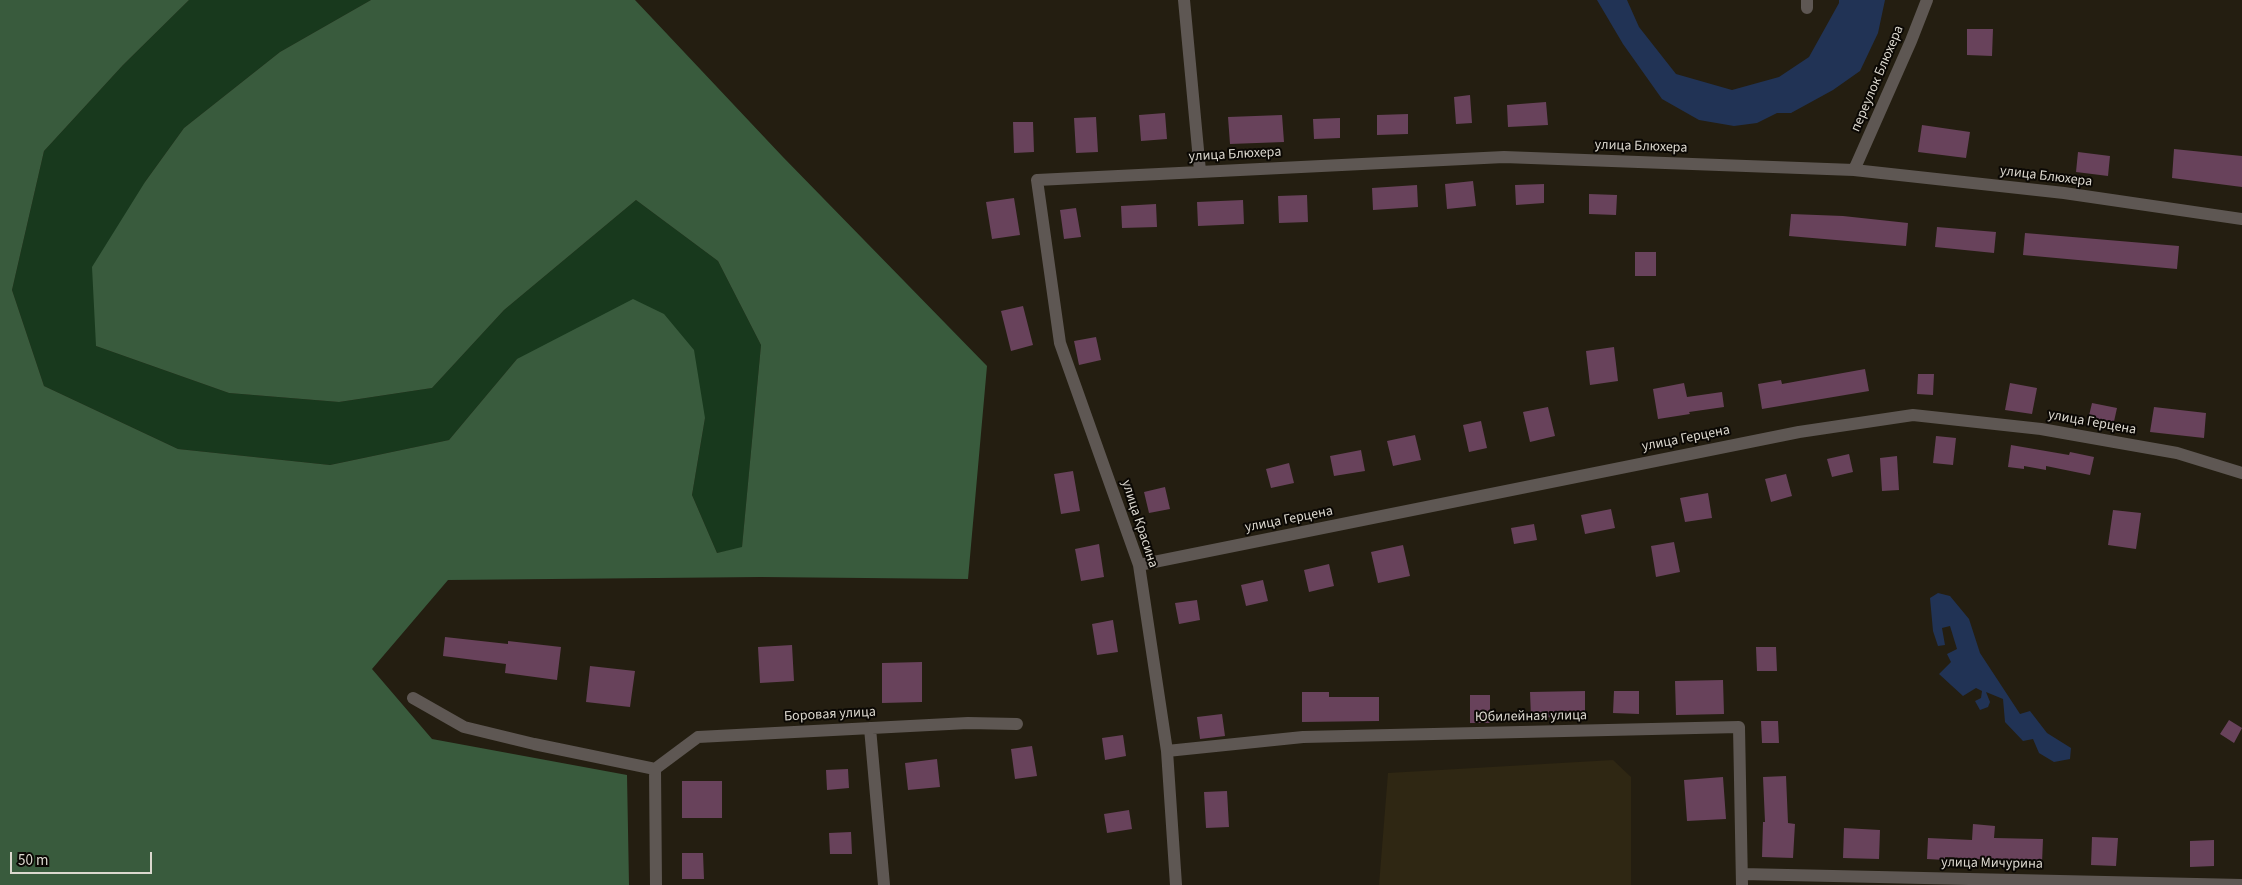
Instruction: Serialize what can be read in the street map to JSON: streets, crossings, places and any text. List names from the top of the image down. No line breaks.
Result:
{"streets":{"street":["переулок Блюхера","улица Блюхера","улица Герцена","улица Красина","Боровая улица","Юбилейная улица","улица Мичурина"]},"crossings":[["переулок Блюхера","улица Блюхера"],["улица Блюхера","улица Красина"],["улица Герцена","улица Красина"],["улица Красина","Юбилейная улица"],["Юбилейная улица","улица Мичурина"]],"scale_bar":"50 m"}
